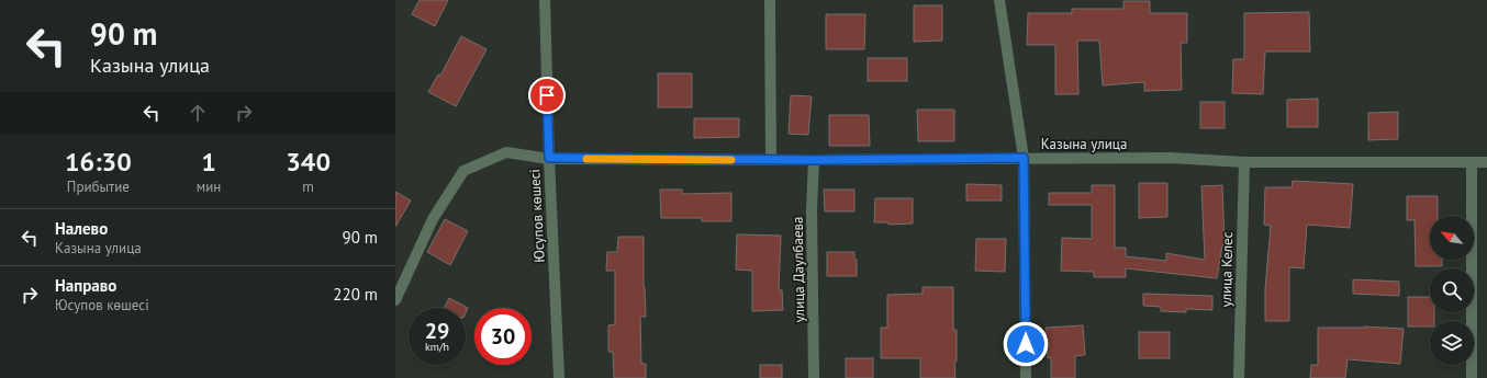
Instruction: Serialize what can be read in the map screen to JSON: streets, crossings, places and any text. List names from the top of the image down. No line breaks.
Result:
{"streets":{"street":["Казына улица","Юсупов көшесі","улица Даулбаева","улица Келес"]},"crossings":[["Казына улица","Юсупов көшесі"],["Казына улица","улица Даулбаева"],["Казына улица","улица Келес"]],"north":"top left","page":{"turn":["90 m","Казына улица"],"eta":["16:30","Прибытие","1","мин","340","m"],"list":[{"name":"Налево","note":"Казына улица","value":"90 m"},{"name":"Направо","note":"Юсупов көшесі","value":"220 m"}],"speed":"29 km/h","limit":"30"}}
